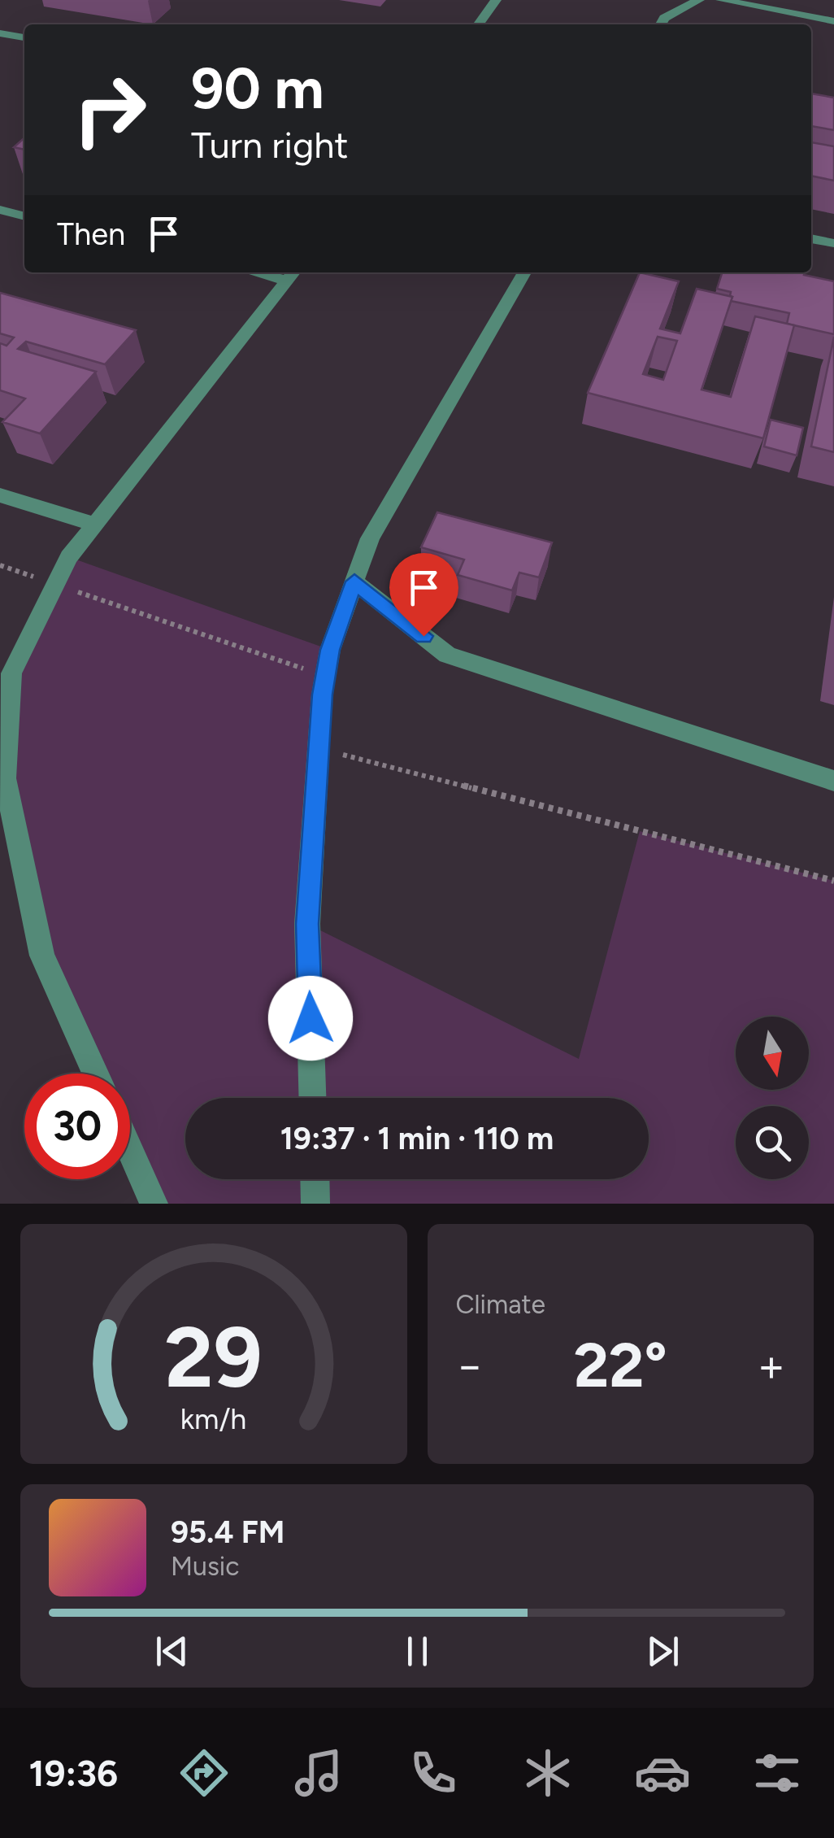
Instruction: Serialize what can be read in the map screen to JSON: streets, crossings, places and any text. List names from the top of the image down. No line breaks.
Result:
{"north":"bottom","page":{"turn":["90 m","Turn right"],"then":"Then","limit":"30","trip":"19:37 · 1 min · 110 m","tile":"Climate","heat":["−","22°","+"],"song":["95.4 FM","Music"],"tabs":"19:36","gauge":["29","km/h"]}}
